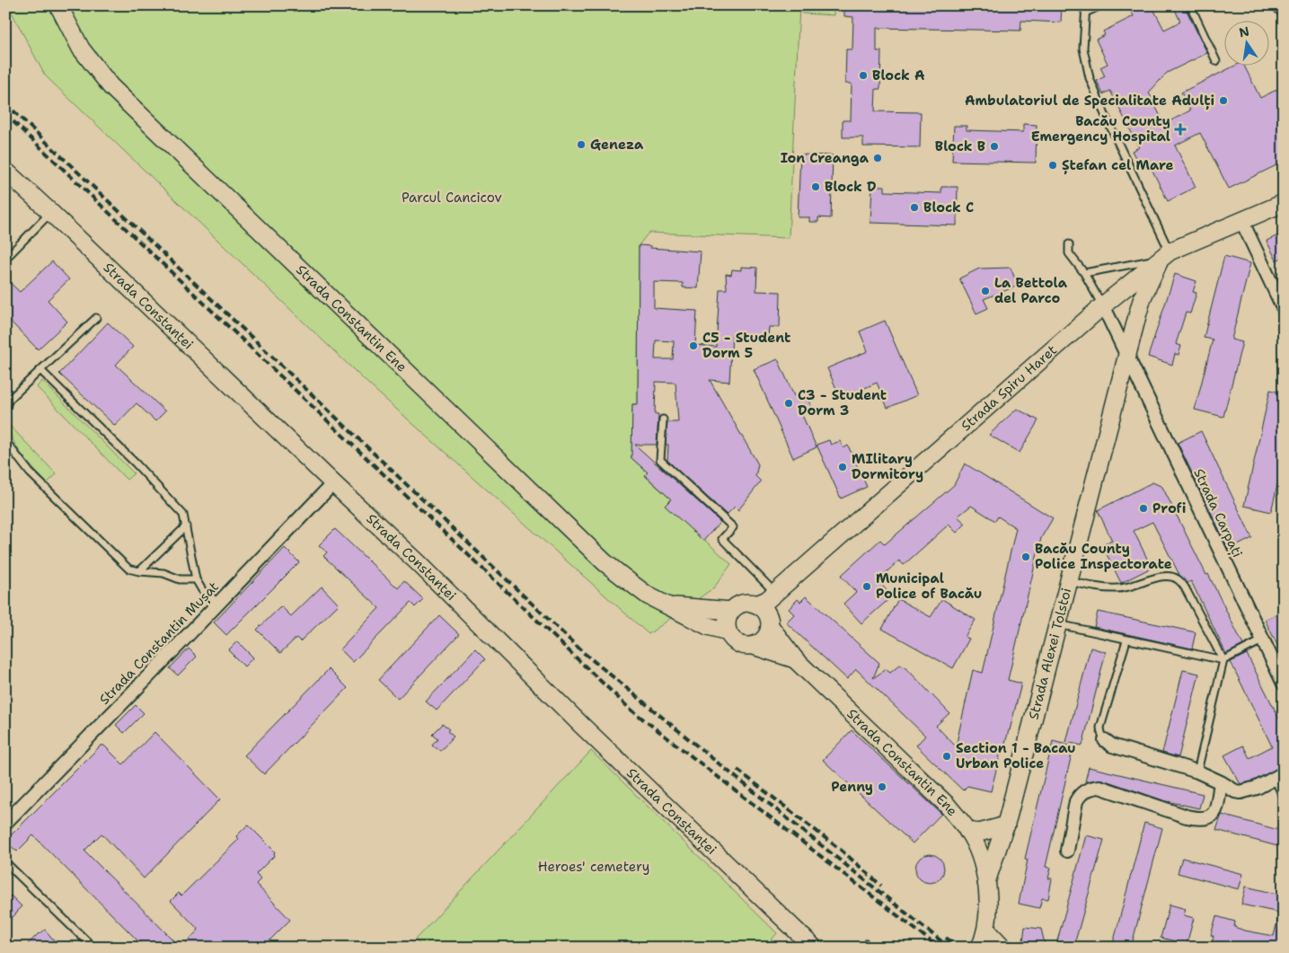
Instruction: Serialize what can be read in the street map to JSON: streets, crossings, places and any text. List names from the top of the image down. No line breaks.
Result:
{"streets":{"street":["Strada Constanței","Strada Constantin Ene","Strada Spiru Haret","Strada Carpați","Strada Constantin Mușat","Strada Alexei Tolstoi"]},"crossings":[["Strada Constanței","Strada Constantin Mușat"],["Strada Constantin Ene","Strada Spiru Haret"],["Strada Constantin Ene","Strada Alexei Tolstoi"],["Strada Spiru Haret","Strada Carpați"],["Strada Spiru Haret","Strada Alexei Tolstoi"],["Strada Carpați","Strada Alexei Tolstoi"]],"parks":["Parcul Cancicov","Heroes' cemetery"],"places":{"other":["Block A","Ambulatoriul de Specialitate Adulți","Geneza","Block B","Ion Creanga","Ștefan cel Mare","Block D","Block C","La Bettola del Parco","C5 - Student Dorm 5","C3 - Student Dorm 3","MIlitary Dormitory","Profi","Bacău County Police Inspectorate","Municipal Police of Bacău","Section 1 - Bacau Urban Police","Penny"],"health":["Bacău County Emergency Hospital"]},"north":"top"}
